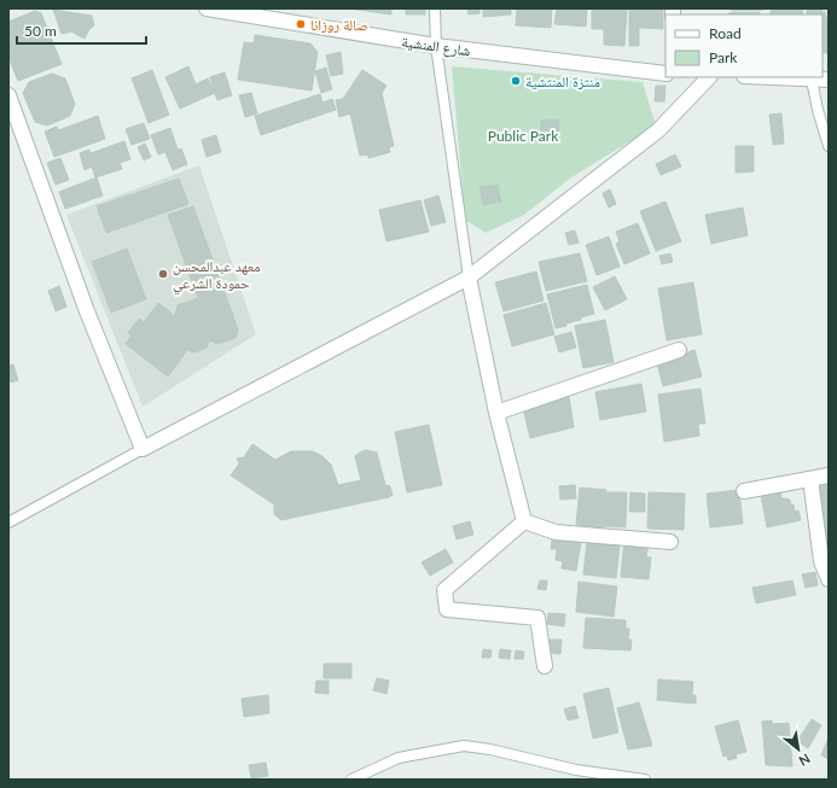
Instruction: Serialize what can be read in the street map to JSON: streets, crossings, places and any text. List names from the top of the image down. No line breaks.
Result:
{"streets":{"street":["شارع المنشية"]},"parks":["Public Park"],"places":["صالة روزانا","منتزة المنتشية","معهد عبدالمحسن حمودة الشرعي"],"legend":["Road","Park"],"scale_bar":"50 m","north":"bottom right"}
